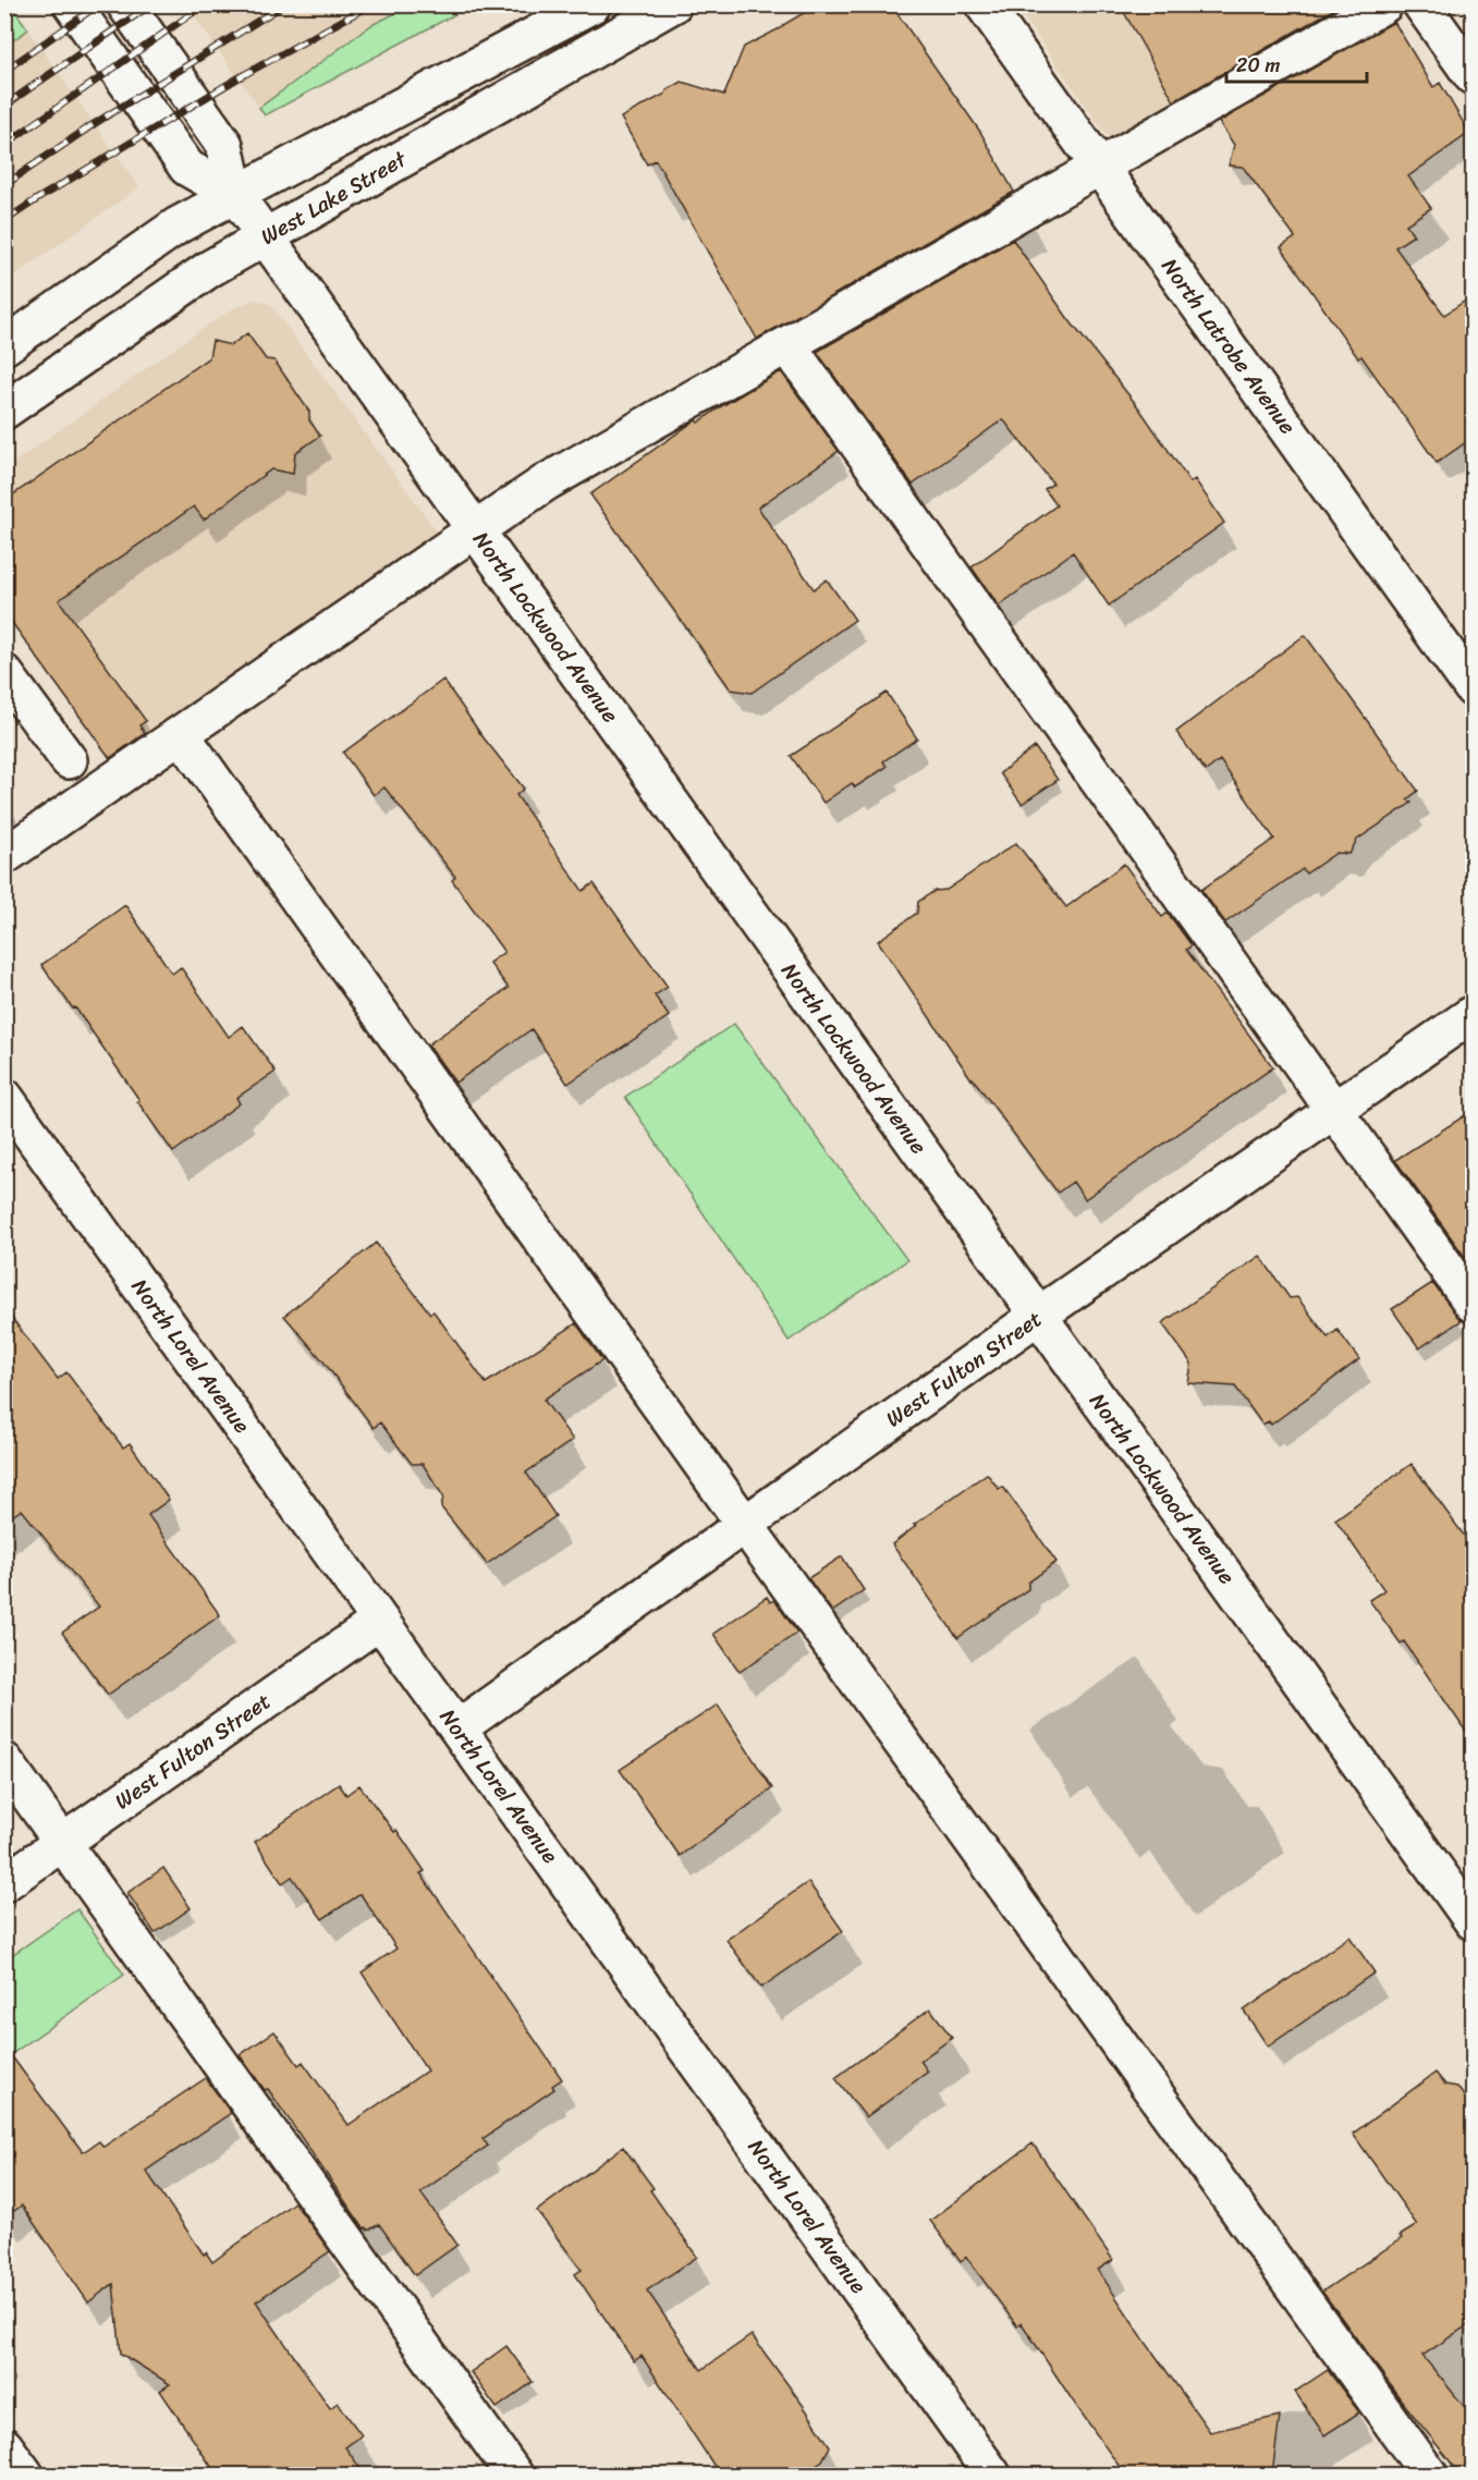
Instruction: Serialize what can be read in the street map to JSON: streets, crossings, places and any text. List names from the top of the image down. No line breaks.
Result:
{"streets":{"street":["West Lake Street","North Latrobe Avenue","North Lockwood Avenue","North Lorel Avenue","West Fulton Street"]},"crossings":[["West Lake Street","North Lockwood Avenue"],["North Lockwood Avenue","West Fulton Street"],["North Lorel Avenue","West Fulton Street"]],"scale_bar":"20 m"}
